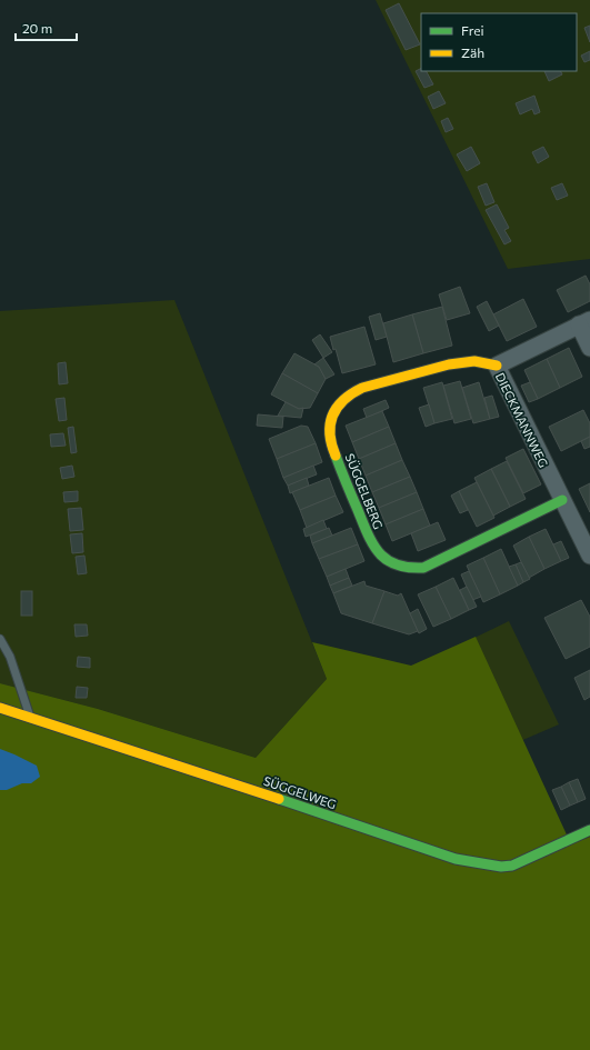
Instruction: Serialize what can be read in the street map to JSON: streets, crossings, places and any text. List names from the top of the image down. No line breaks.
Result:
{"streets":{"street":["DIECKMANNWEG","SÜGGELBERG","SÜGGELWEG"]},"crossings":[["DIECKMANNWEG","SÜGGELBERG"]],"legend":["Frei","Zäh"],"scale_bar":"20 m"}
